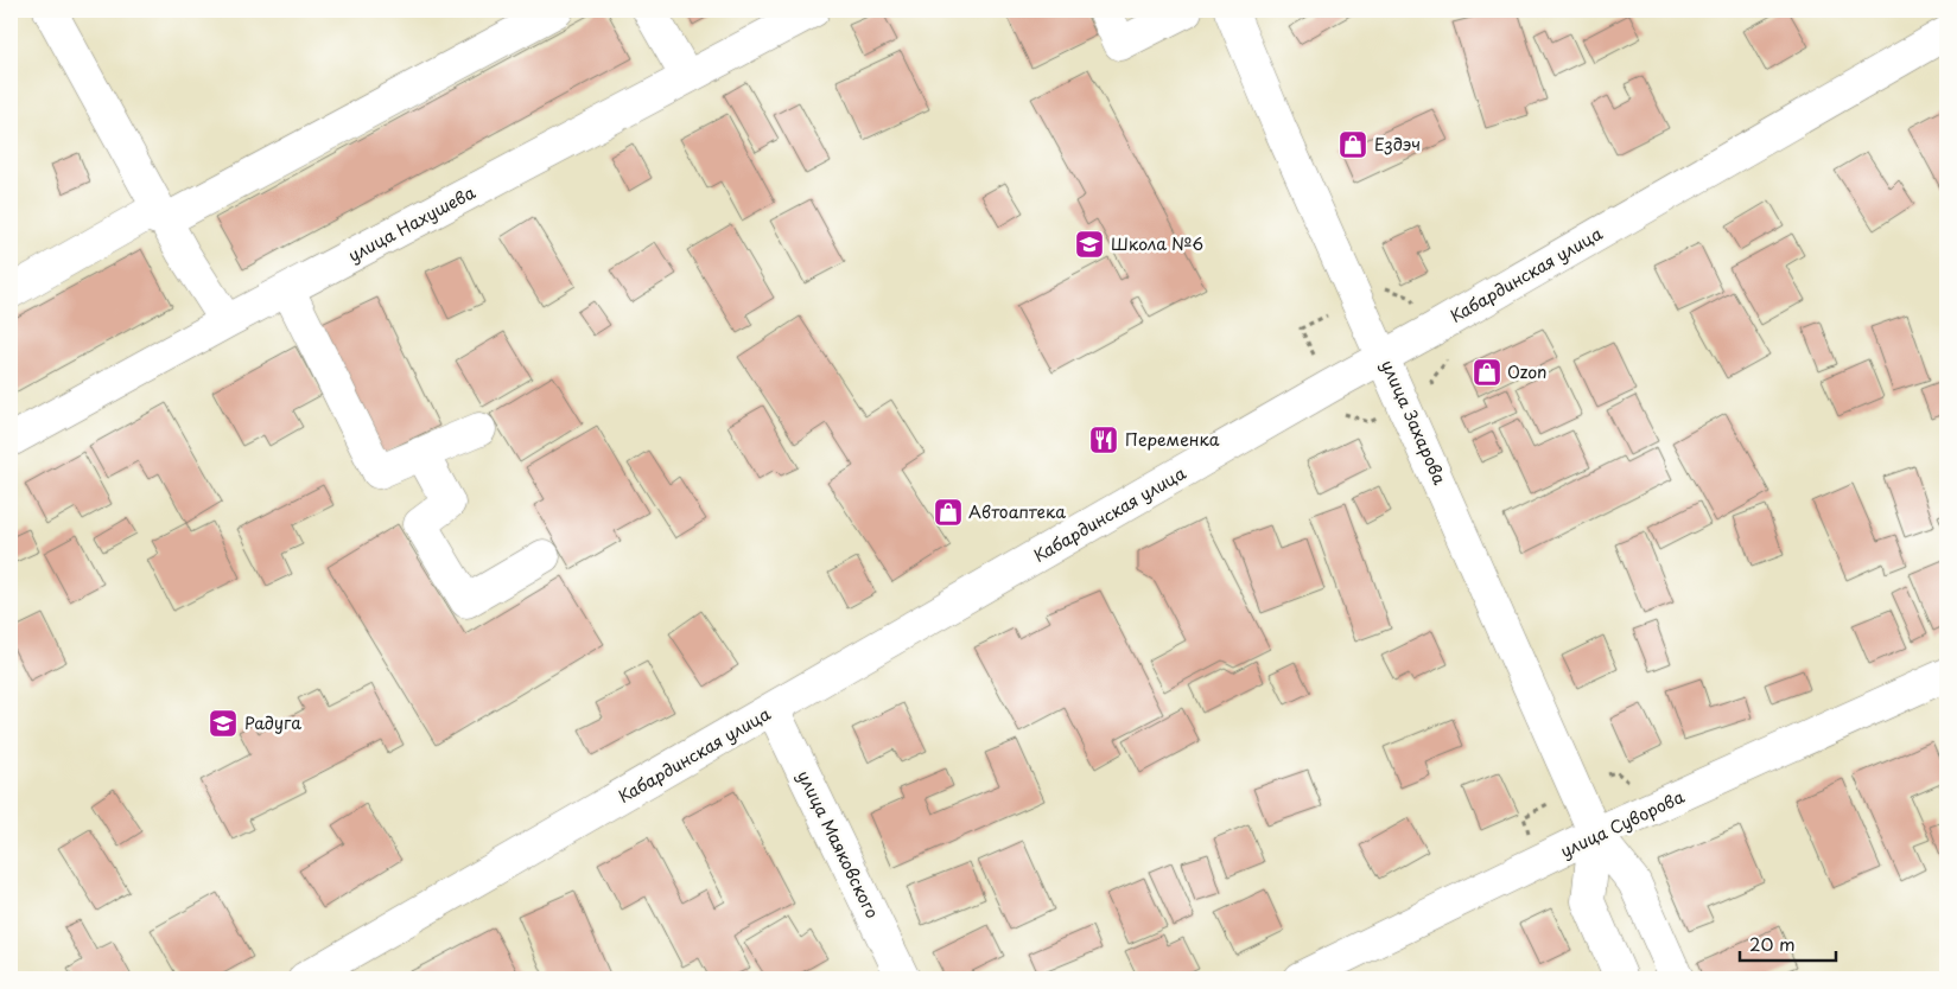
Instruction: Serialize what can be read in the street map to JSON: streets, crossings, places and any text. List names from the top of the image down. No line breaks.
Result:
{"streets":{"street":["улица Нахушева","Кабардинская улица","улица Захарова","улица Суворова","улица Маяковского"]},"crossings":[["Кабардинская улица","улица Захарова"],["Кабардинская улица","улица Маяковского"],["улица Захарова","улица Суворова"]],"places":{"shop":["Ездэч","Ozon","Автоаптека"],"school or university":["Школа №6","Радуга"],"restaurant":["Переменка"]},"scale_bar":"20 m"}
